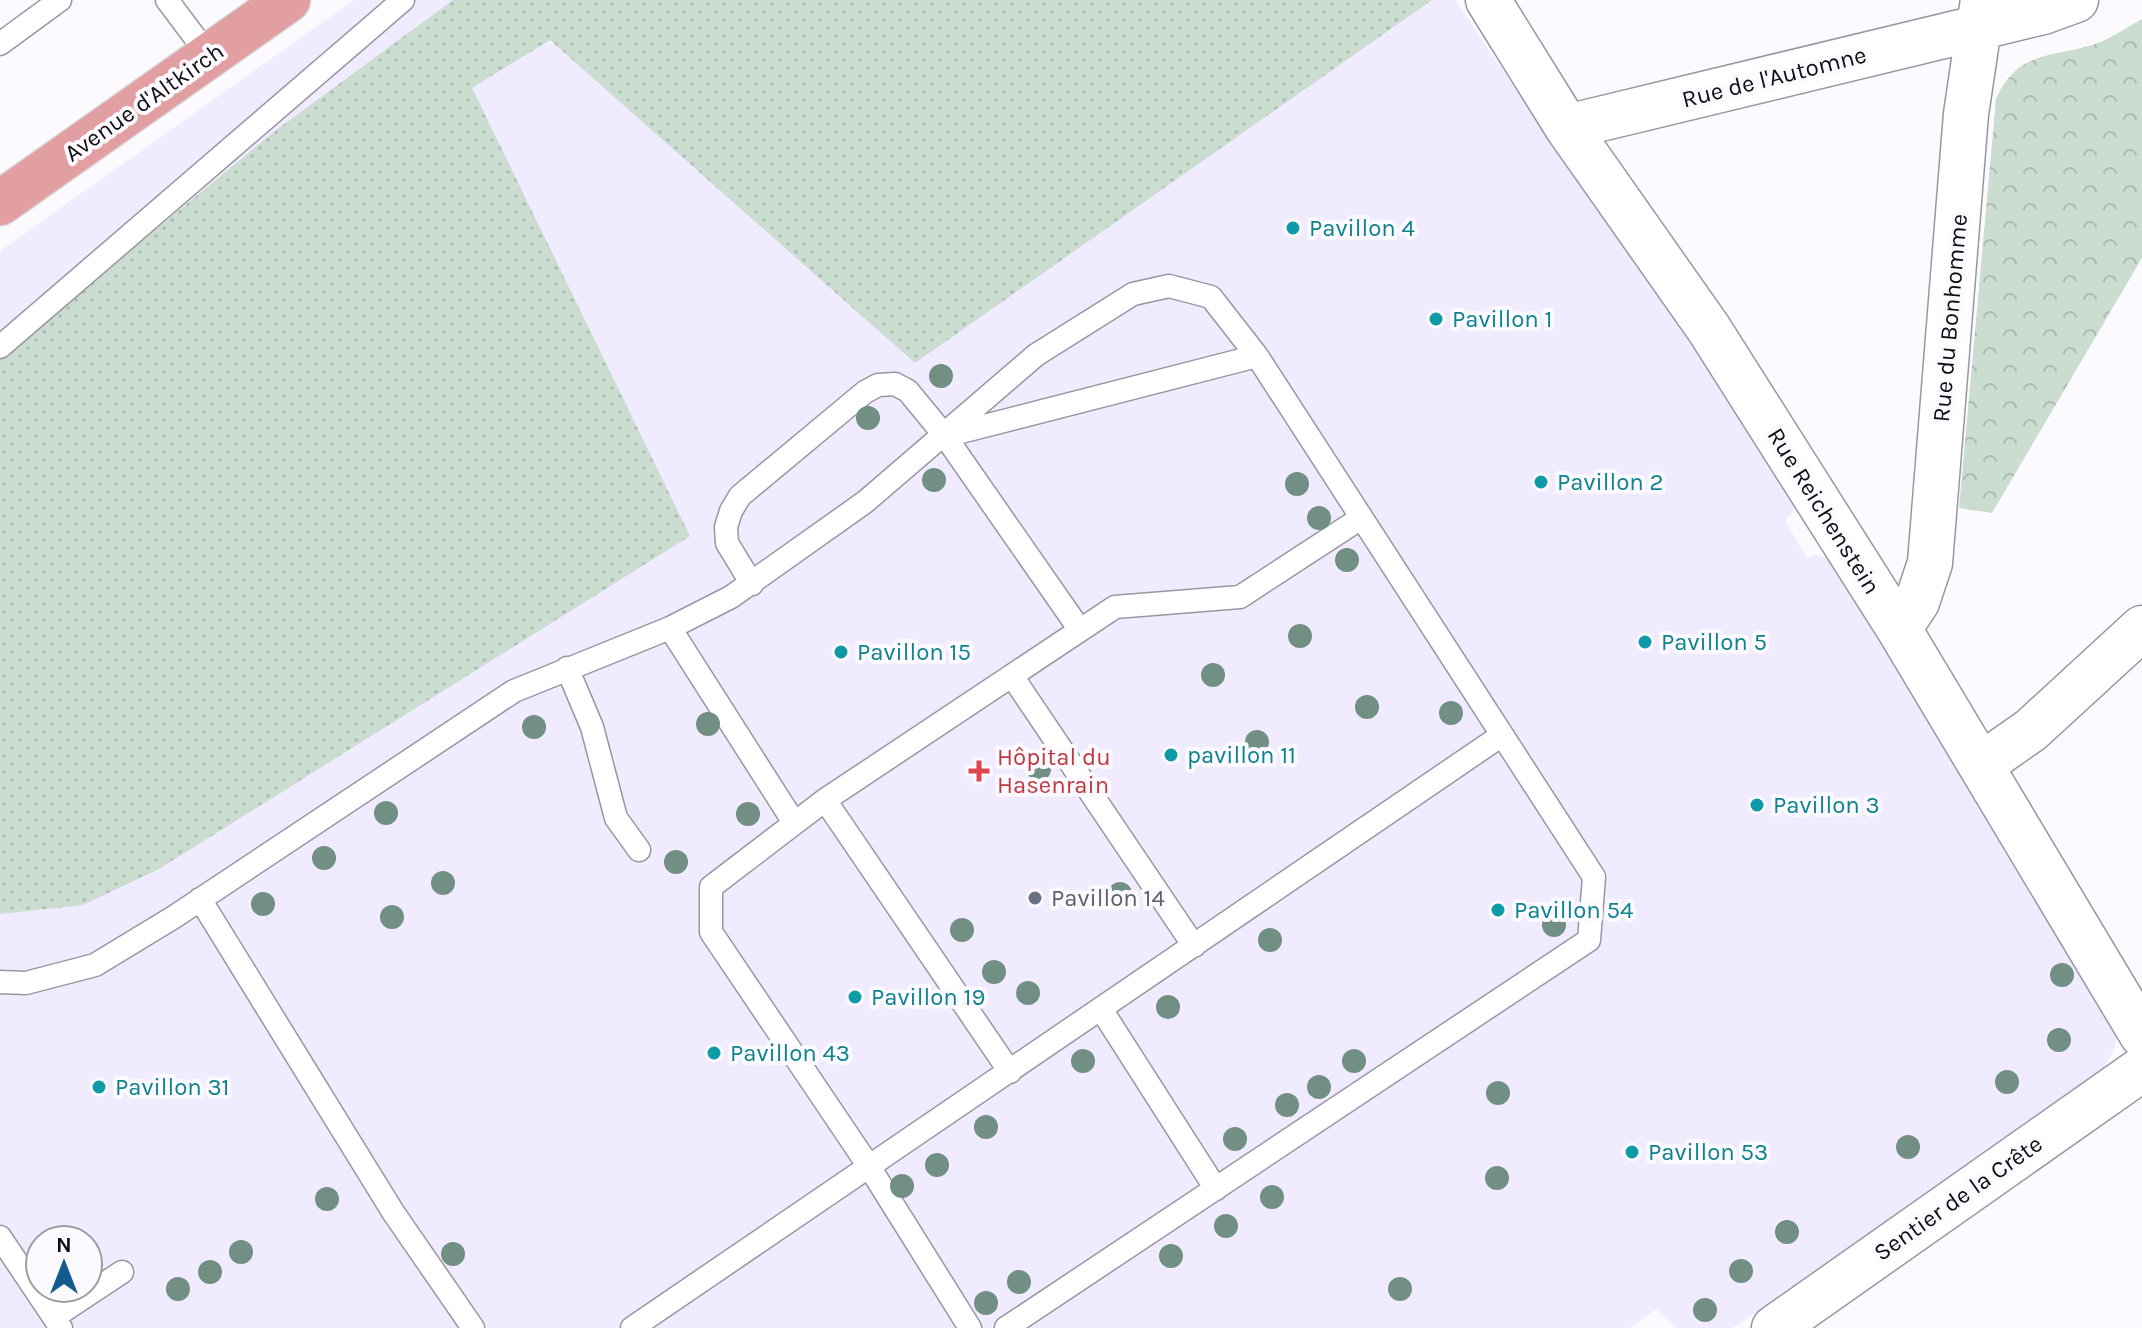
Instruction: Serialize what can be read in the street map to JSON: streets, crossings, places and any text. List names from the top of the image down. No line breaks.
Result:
{"streets":{"main road":["Avenue d'Altkirch"],"street":["Rue de l'Automne","Rue du Bonhomme","Rue Reichenstein","Sentier de la Crête"]},"crossings":[["Rue de l'Automne","Rue du Bonhomme"],["Rue de l'Automne","Rue Reichenstein"],["Rue du Bonhomme","Rue Reichenstein"]],"places":{"other":["Pavillon 4","Pavillon 1","Pavillon 2","Pavillon 5","Pavillon 15","pavillon 11","Pavillon 3","Pavillon 14","Pavillon 54","Pavillon 19","Pavillon 43","Pavillon 31","Pavillon 53"],"health":["Hôpital du Hasenrain"]},"north":"top"}
